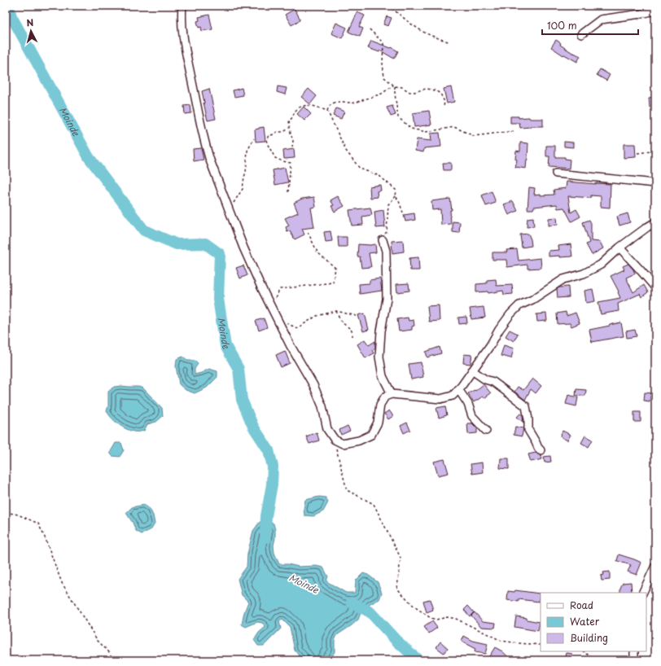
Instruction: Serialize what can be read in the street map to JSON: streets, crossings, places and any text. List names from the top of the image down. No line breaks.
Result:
{"water":["Moinde"],"legend":["Road","Water","Building"],"scale_bar":"100 m","north":"top"}
